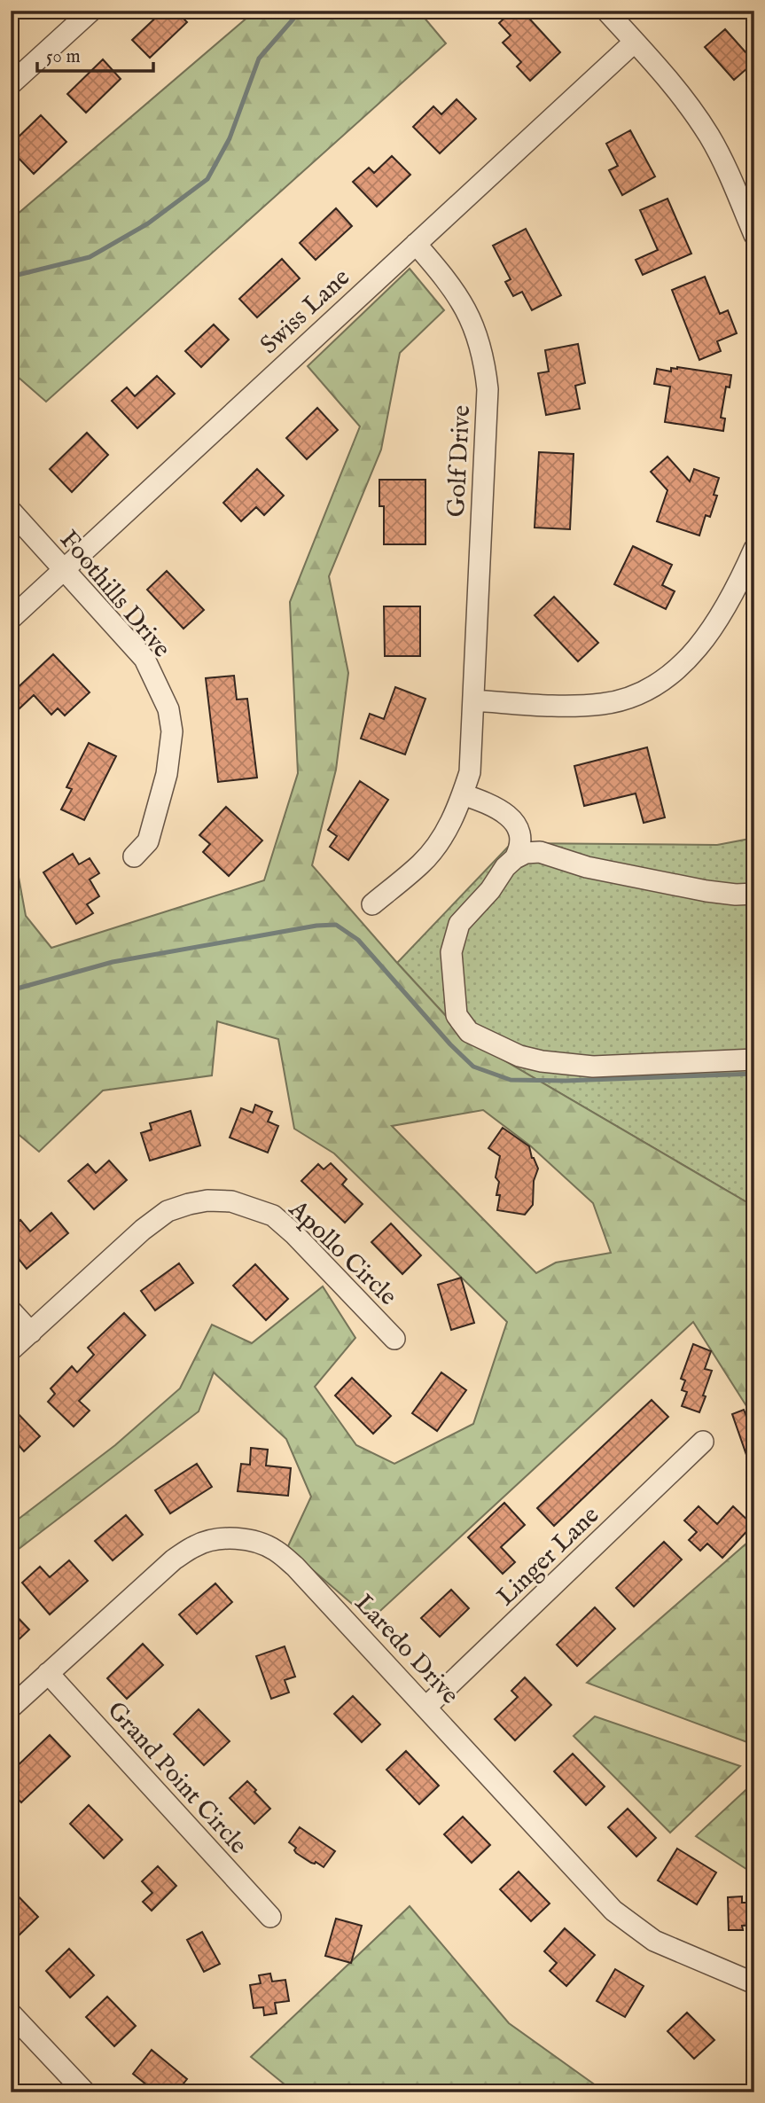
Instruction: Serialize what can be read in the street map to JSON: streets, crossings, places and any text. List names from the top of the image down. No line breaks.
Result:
{"streets":{"street":["Swiss Lane","Golf Drive","Foothills Drive","Apollo Circle","Linger Lane","Laredo Drive","Grand Point Circle"]},"crossings":[["Swiss Lane","Golf Drive"],["Swiss Lane","Foothills Drive"],["Linger Lane","Laredo Drive"],["Laredo Drive","Grand Point Circle"]],"scale_bar":"50 m"}
